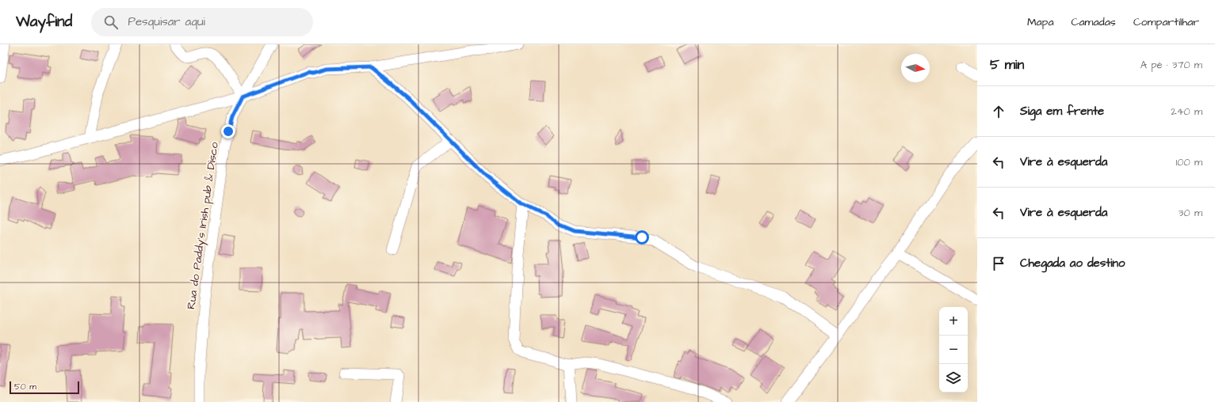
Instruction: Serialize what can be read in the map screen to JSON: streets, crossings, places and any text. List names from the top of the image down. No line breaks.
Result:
{"streets":{"street":["Rua do Paddy's Irish pub & Disco"]},"scale_bar":"50 m","north":"right","page":{"header":"Wayfind","search":"Pesquisar aqui","nav":["Mapa","Camadas","Compartilhar"],"heading":["5 min","A pé · 370 m"],"list":[["Siga em frente","240 m"],["Vire à esquerda","100 m"],["Vire à esquerda","30 m"],"Chegada ao destino"],"map_buttons":["+","−"],"scale":"50 m"}}
